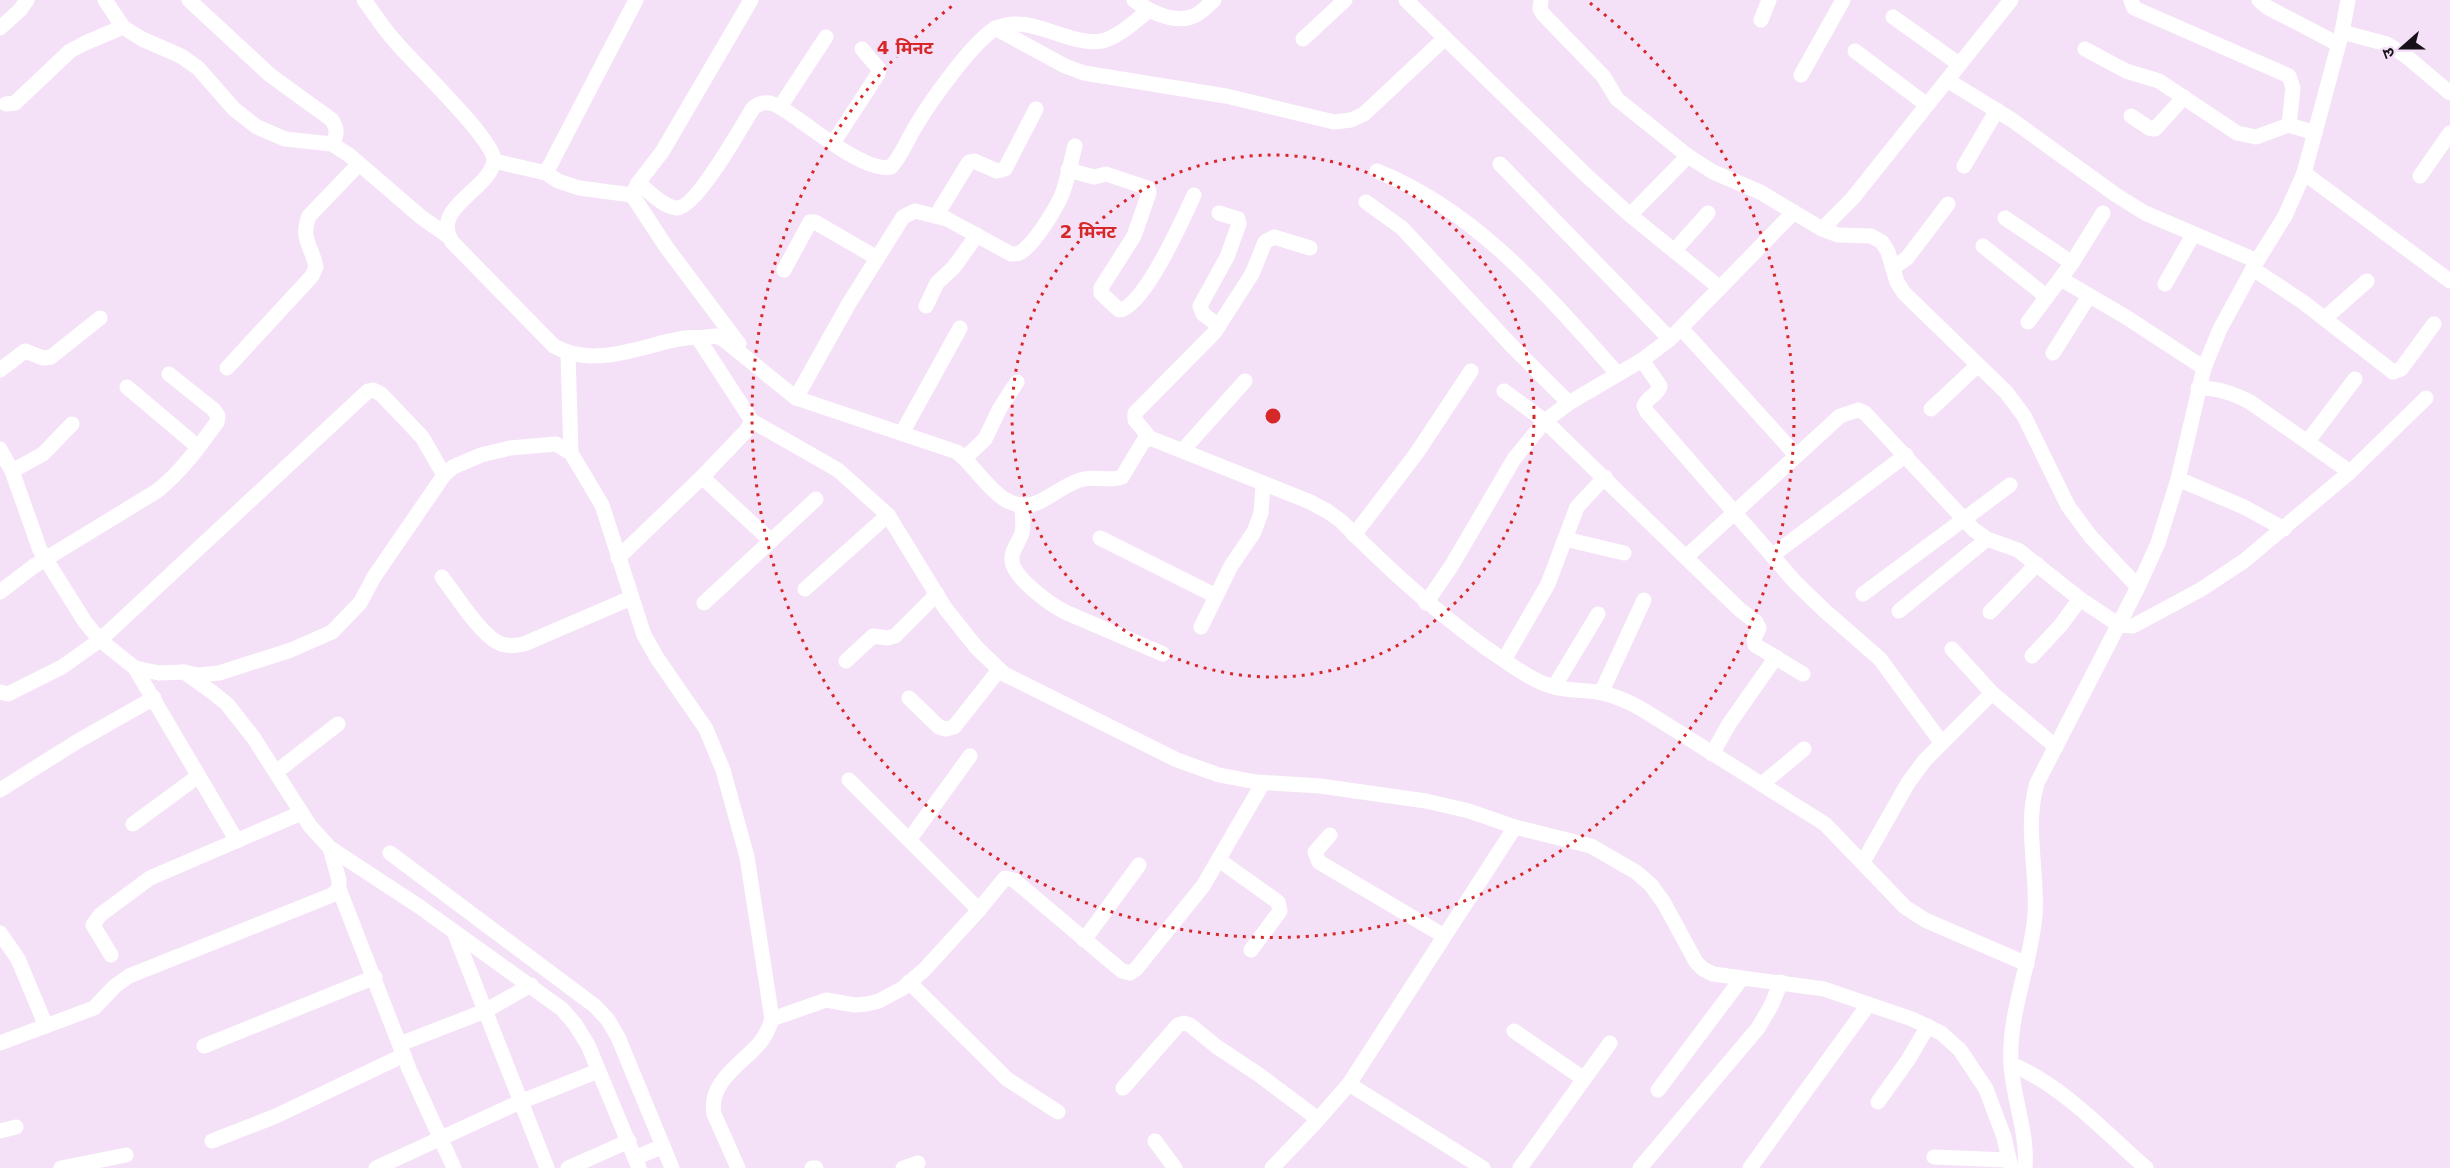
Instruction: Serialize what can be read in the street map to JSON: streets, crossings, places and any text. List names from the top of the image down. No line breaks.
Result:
{"north":"left","rings":["4 मिनट","2 मिनट"]}
